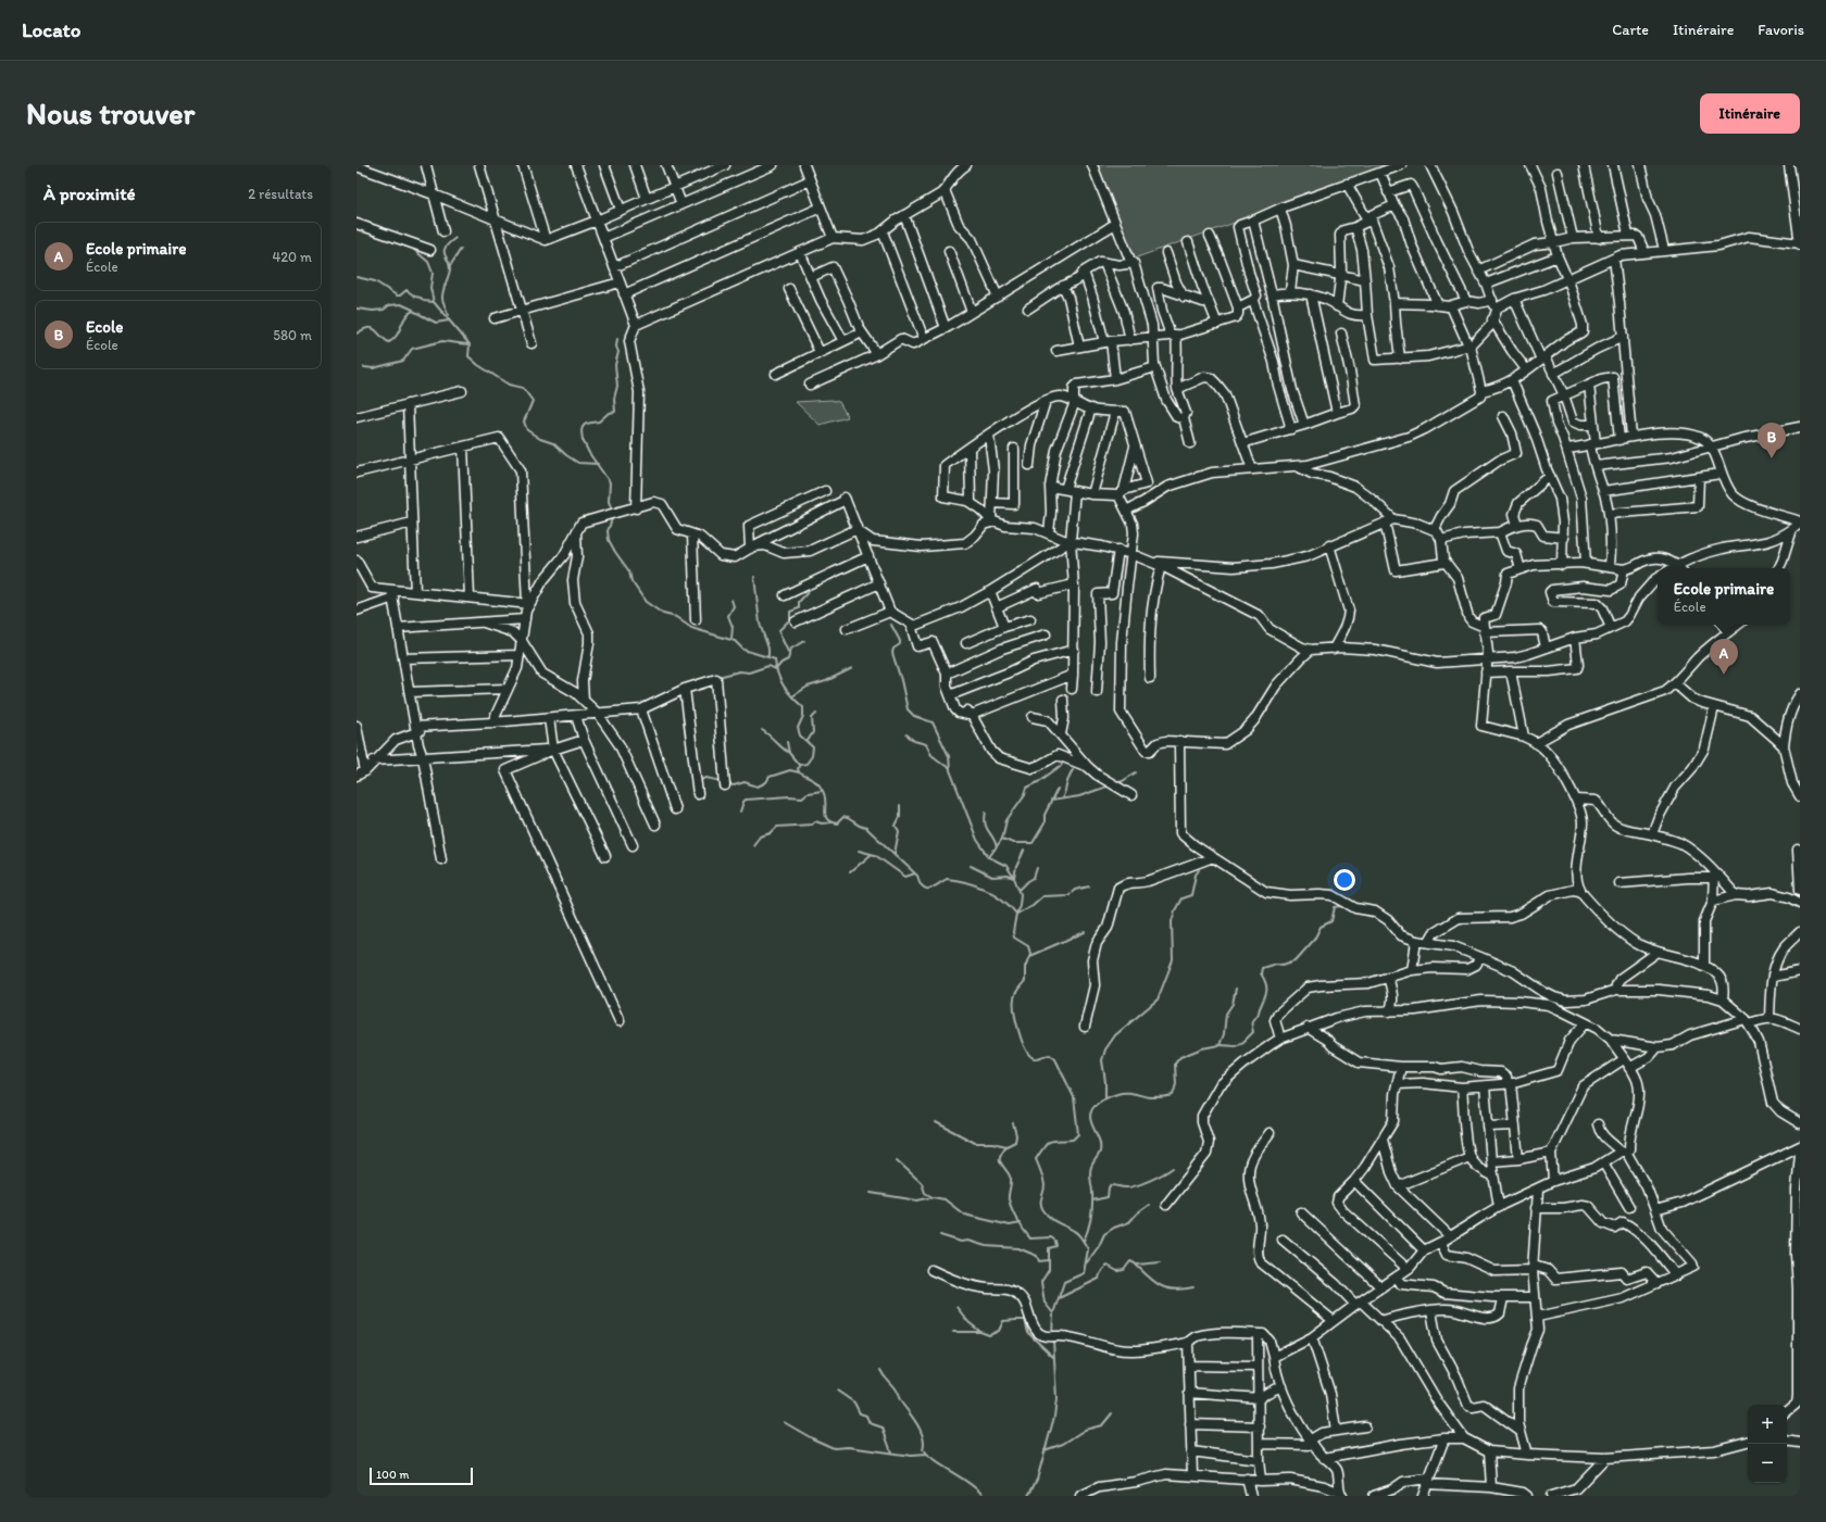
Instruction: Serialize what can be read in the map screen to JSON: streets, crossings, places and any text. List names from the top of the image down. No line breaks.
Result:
{"scale_bar":"100 m","page":{"header":"Locato","nav":["Carte","Itinéraire","Favoris"],"buttons":"Itinéraire","title":"Nous trouver","heading":["À proximité","2 résultats"],"list":[{"mark":"A","name":"Ecole primaire","note":"École","value":"420 m"},{"mark":"B","name":"Ecole","note":"École","value":"580 m"}],"pins":["B","A"],"popup":["Ecole primaire","École"],"map_buttons":["+","−"],"scale":"100 m"}}
